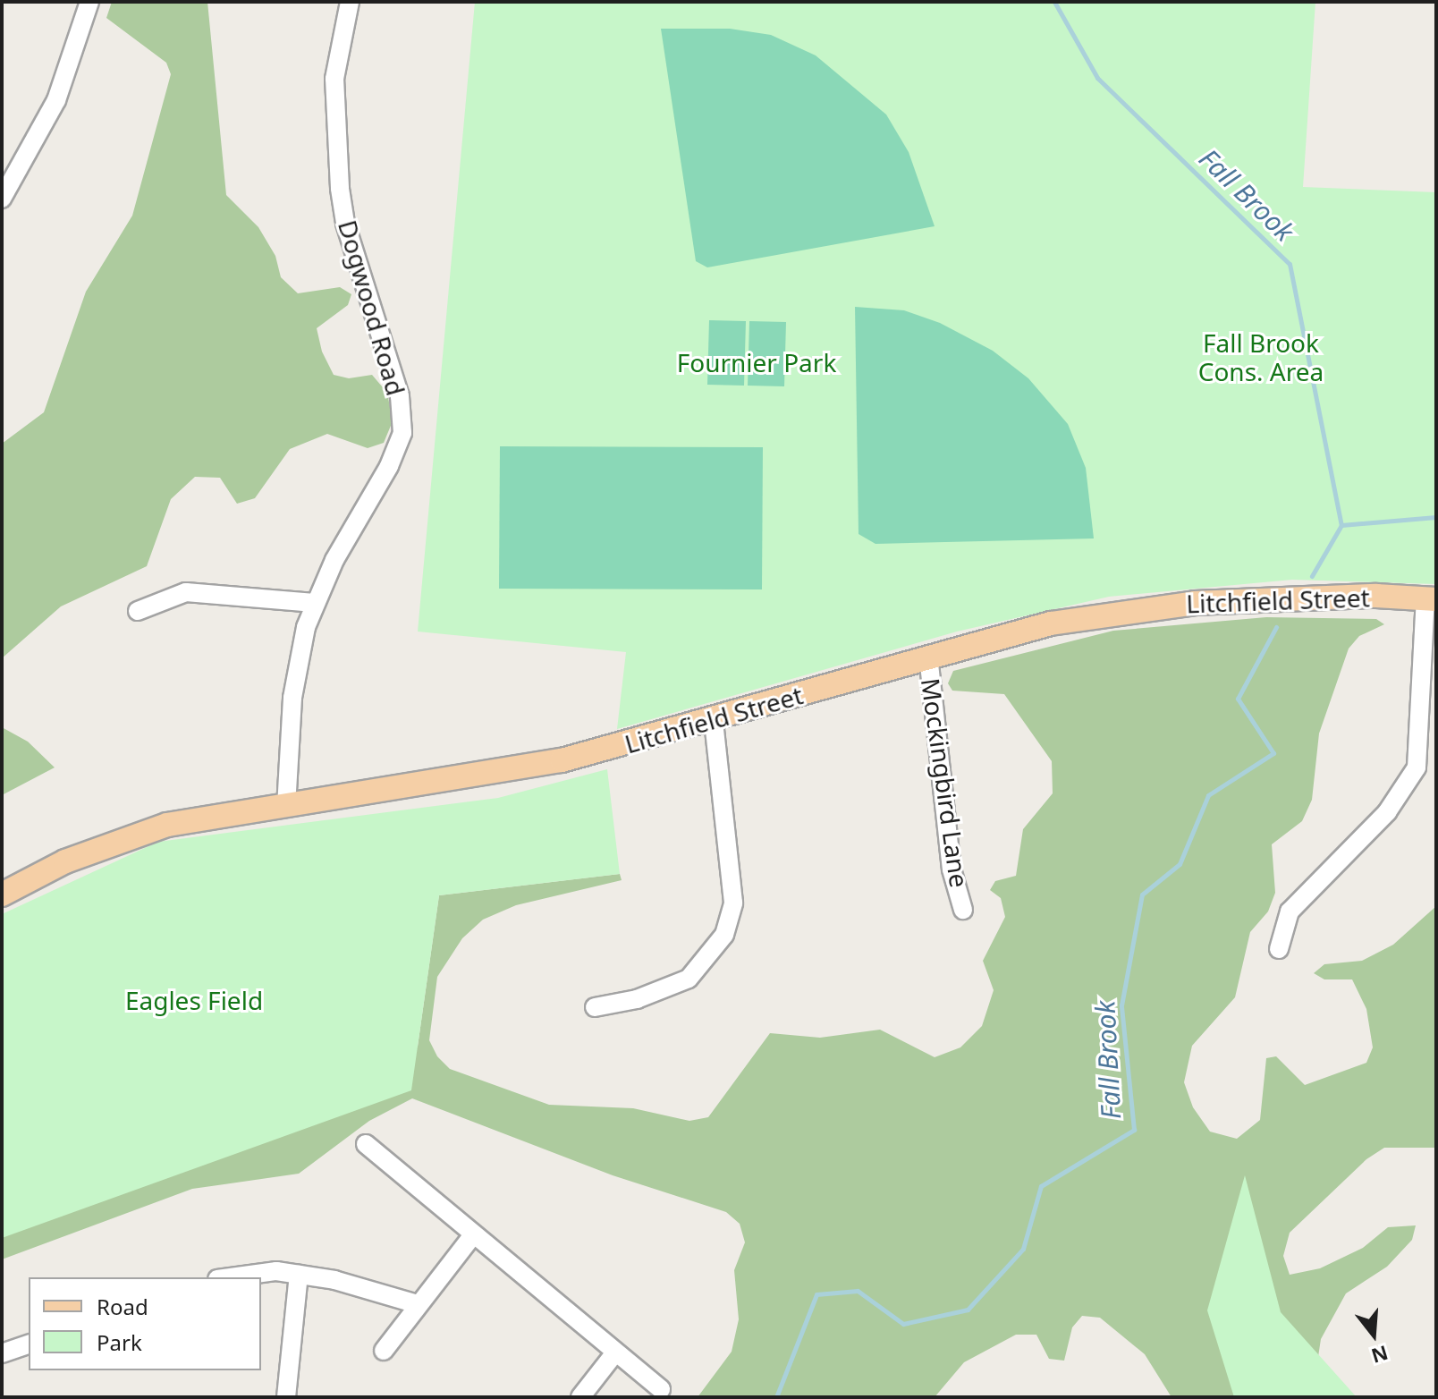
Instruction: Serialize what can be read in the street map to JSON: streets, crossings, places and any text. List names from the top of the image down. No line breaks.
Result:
{"streets":{"main road":["Litchfield Street"],"street":["Dogwood Road","Mockingbird Lane"]},"crossings":[["Dogwood Road","Litchfield Street"],["Litchfield Street","Mockingbird Lane"]],"water":["Fall Brook"],"parks":["Fall Brook Cons. Area","Fournier Park","Eagles Field"],"legend":["Road","Park"],"north":"bottom"}
